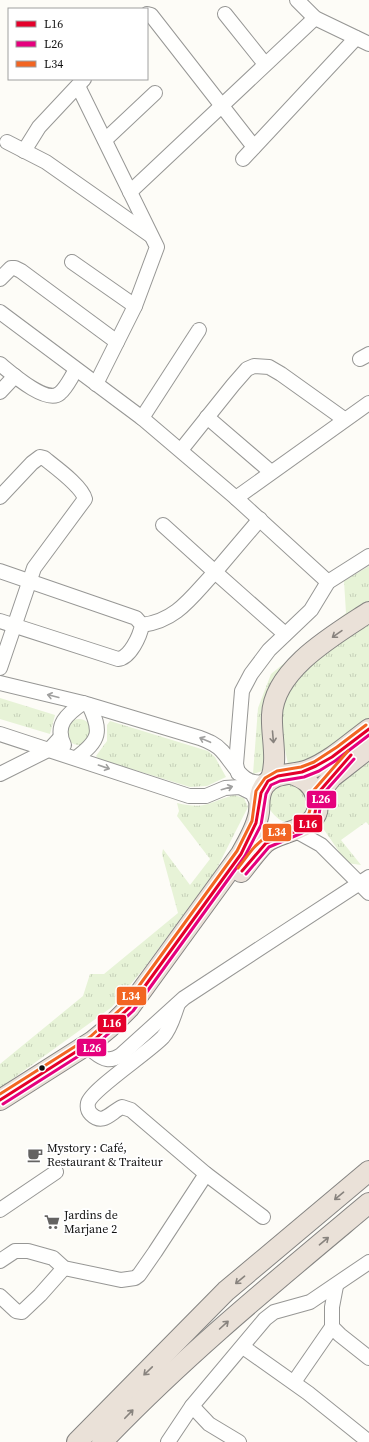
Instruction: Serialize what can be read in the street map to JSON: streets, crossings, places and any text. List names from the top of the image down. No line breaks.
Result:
{"places":{"cafe":["Mystory : Café, Restaurant & Traiteur"],"supermarket":["Jardins de Marjane 2"]},"lines":["transit line L34","transit line L16","transit line L26"],"legend":["L16","L26","L34"]}
